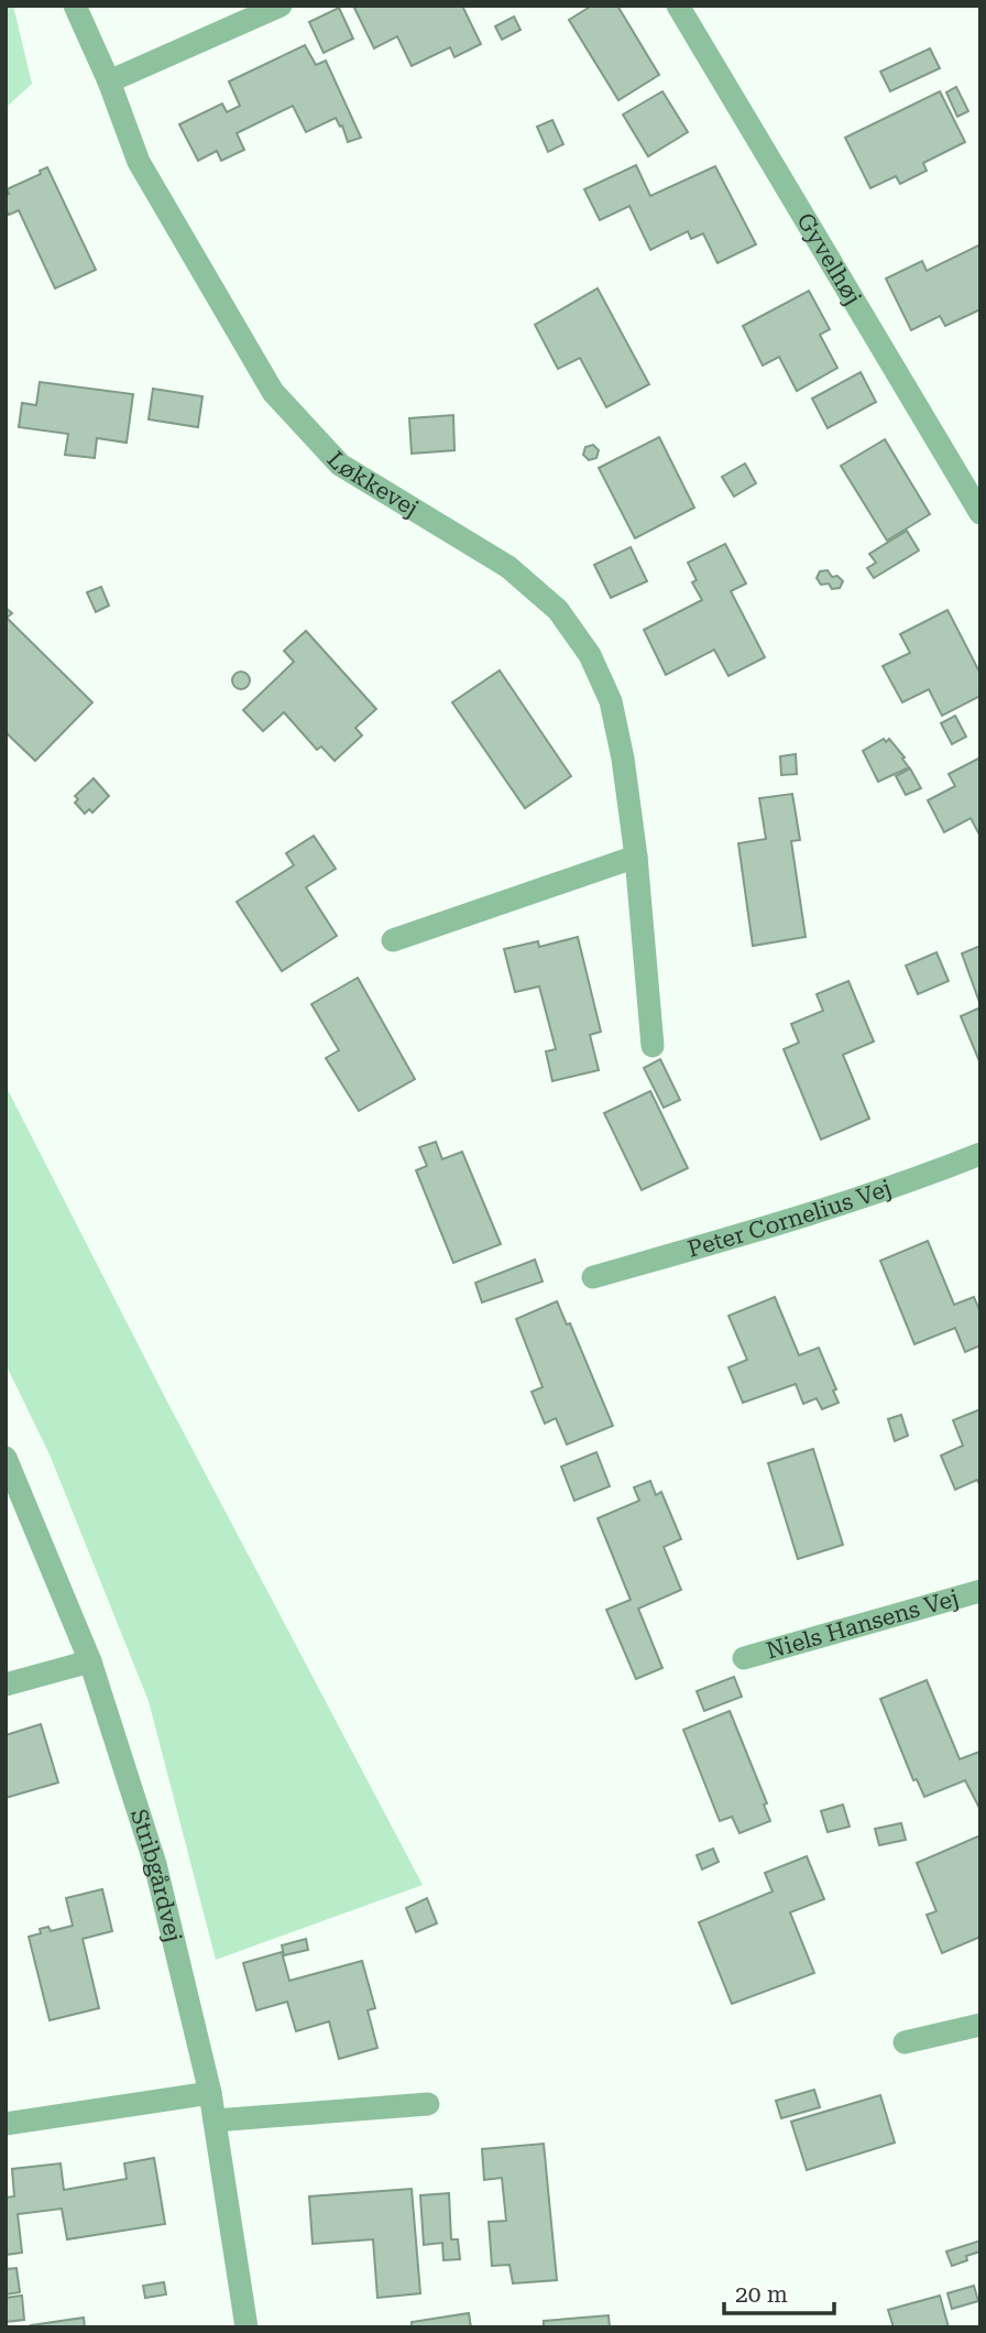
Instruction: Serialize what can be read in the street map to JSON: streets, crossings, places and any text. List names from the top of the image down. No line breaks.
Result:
{"streets":{"street":["Gyvelhøj","Løkkevej","Peter Cornelius Vej","Niels Hansens Vej","Stribgårdvej"]},"scale_bar":"20 m"}
